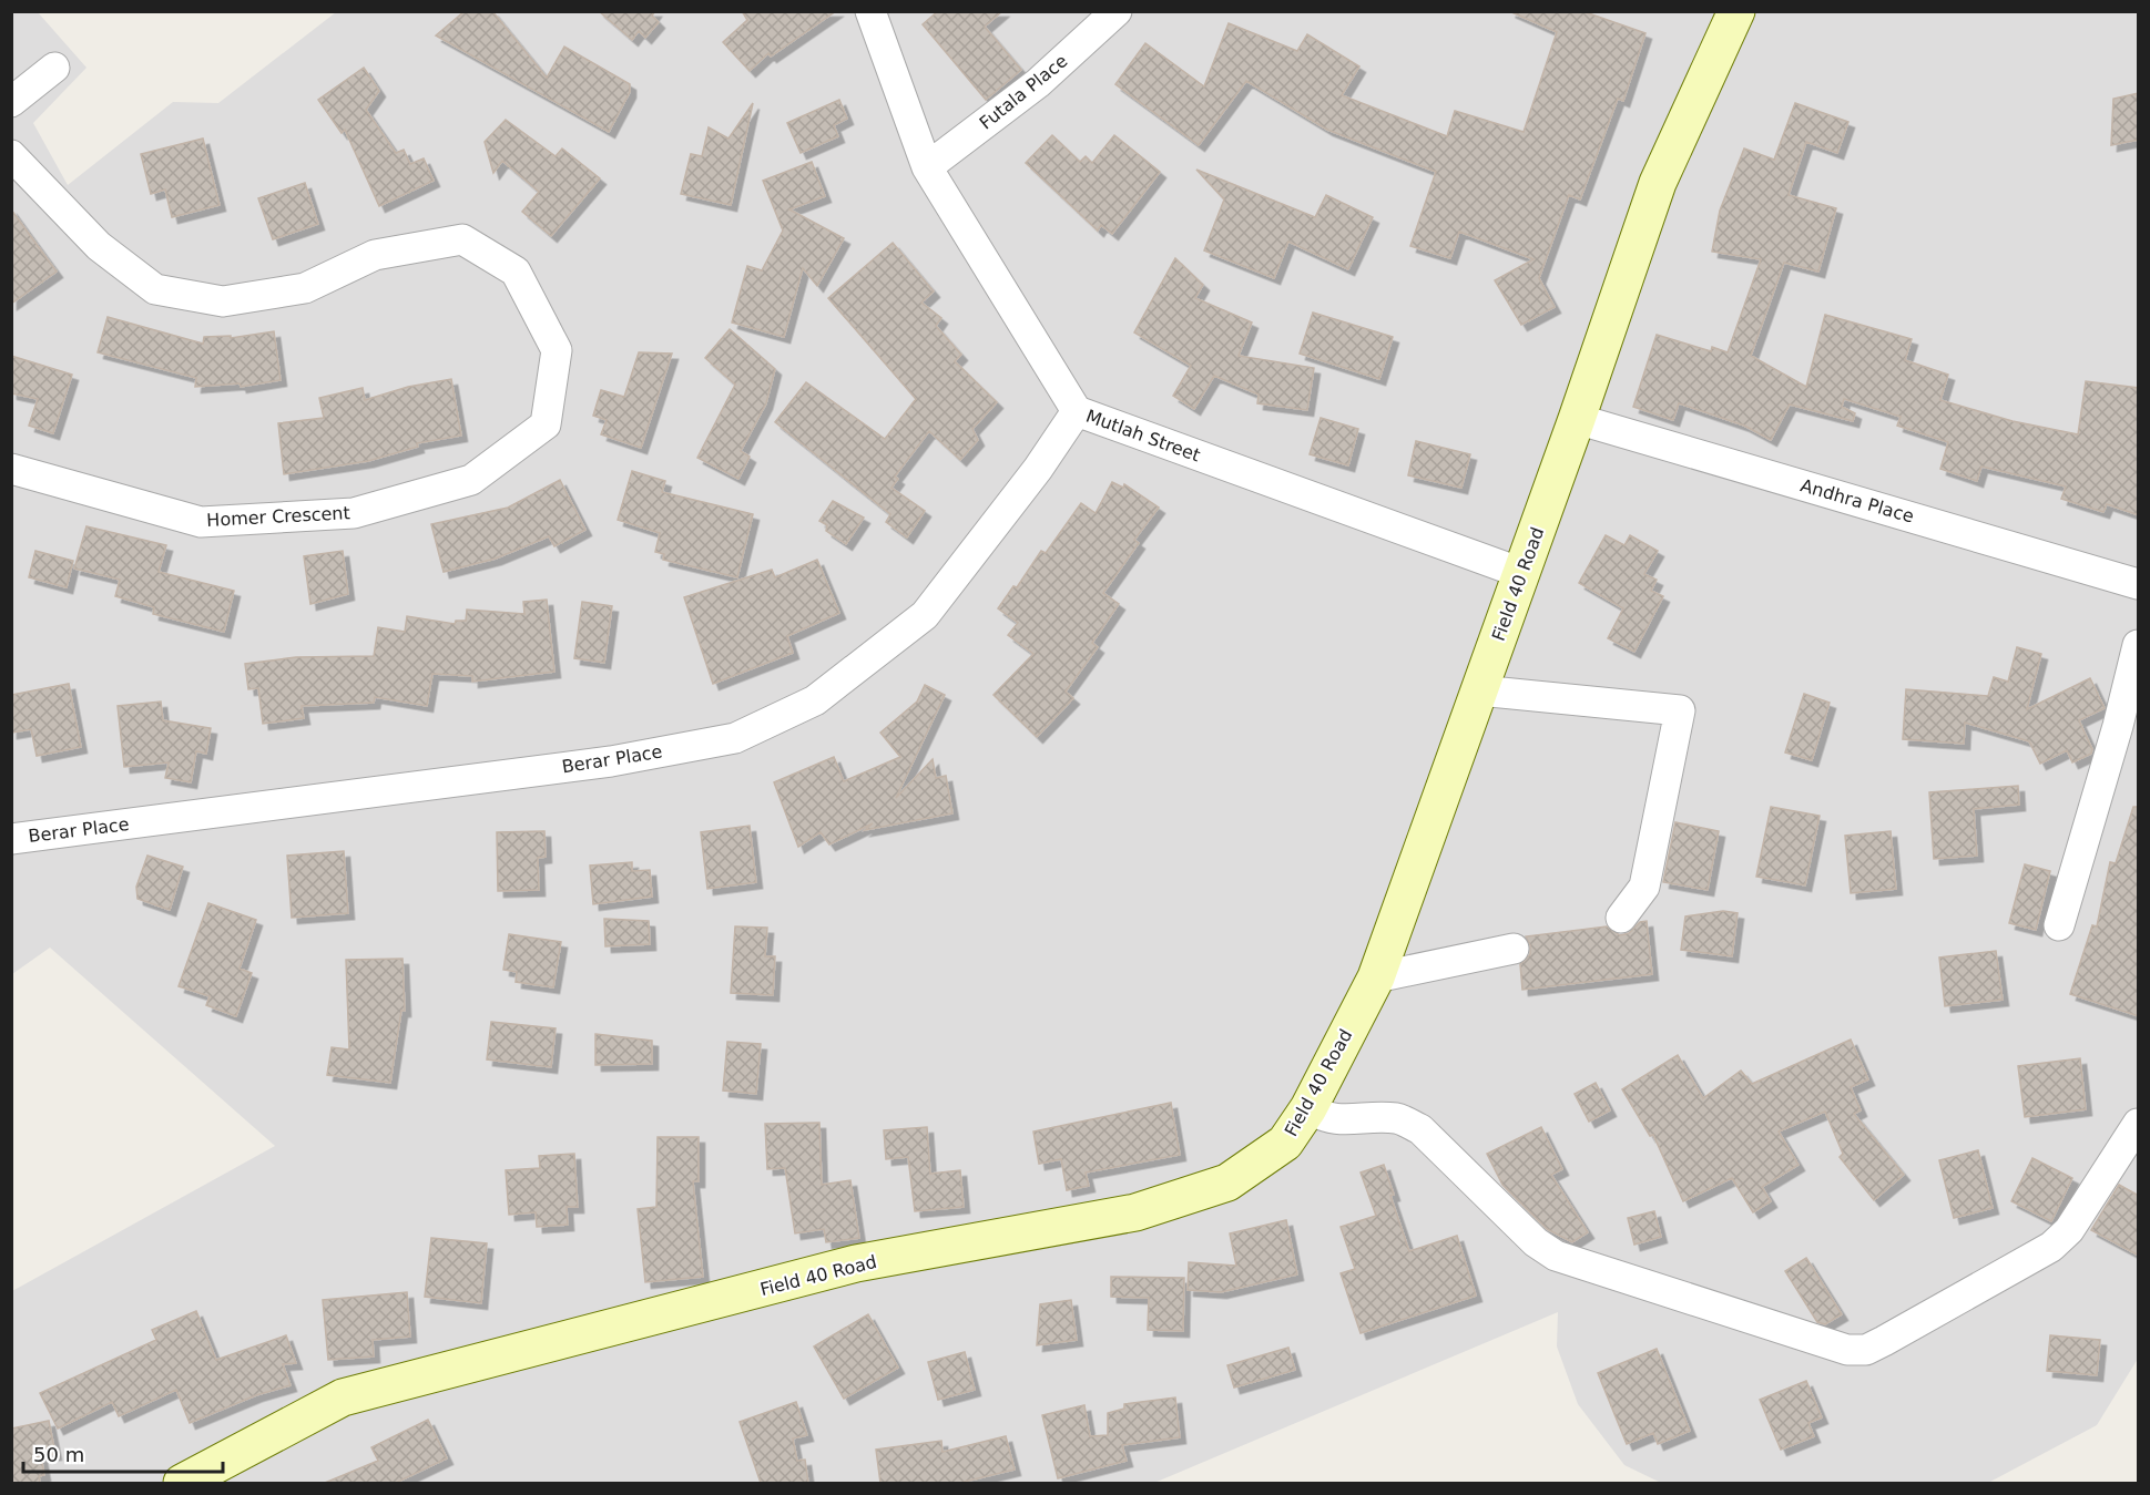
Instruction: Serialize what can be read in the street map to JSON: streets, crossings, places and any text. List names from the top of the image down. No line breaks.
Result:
{"streets":{"street":["Futala Place","Mutlah Street","Andhra Place","Homer Crescent","Field 40 Road","Berar Place"]},"crossings":[["Futala Place","Mutlah Street"],["Mutlah Street","Field 40 Road"],["Mutlah Street","Berar Place"],["Andhra Place","Field 40 Road"]],"scale_bar":"50 m"}
